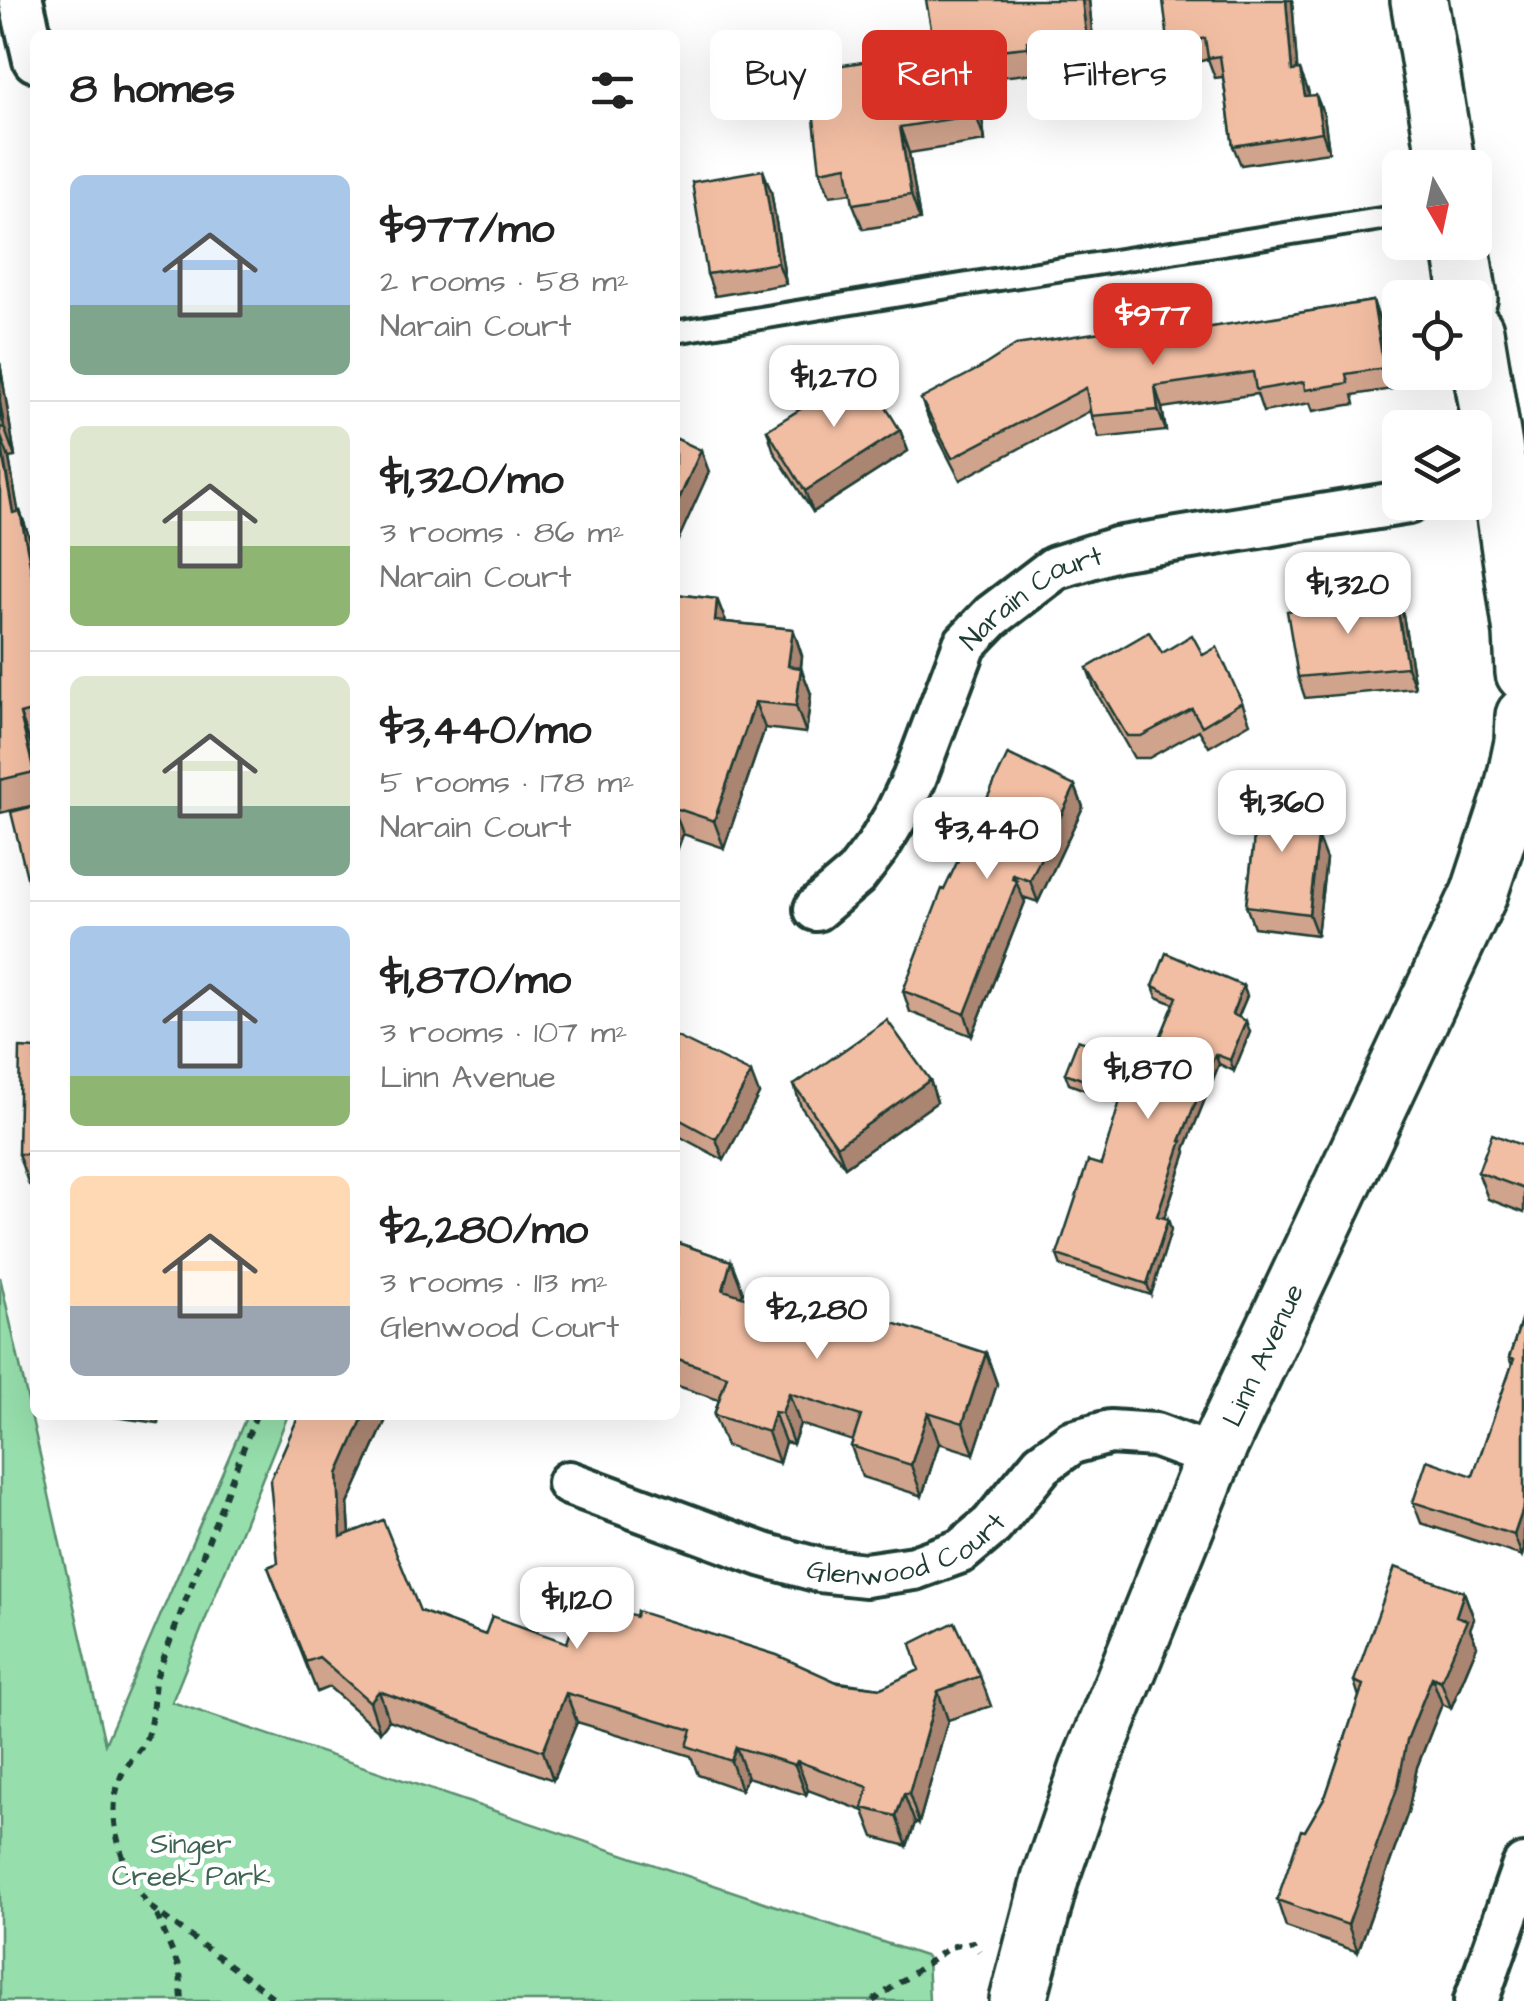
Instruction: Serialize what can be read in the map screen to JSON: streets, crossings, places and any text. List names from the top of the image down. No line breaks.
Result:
{"streets":{"main road":["Linn Avenue"],"street":["Narain Court","Glenwood Court"]},"crossings":[["Linn Avenue","Glenwood Court"]],"parks":["Singer Creek Park"],"north":"bottom","page":{"chip":["Buy","Rent","Filters"],"heading":"8 homes","list":[{"name":"$977/mo","note":"2 rooms · 58 m² · Narain Court"},{"name":"$1,320/mo","note":"3 rooms · 86 m² · Narain Court"},{"name":"$3,440/mo","note":"5 rooms · 178 m² · Narain Court"},{"name":"$1,870/mo","note":"3 rooms · 107 m² · Linn Avenue"},{"name":"$2,280/mo","note":"3 rooms · 113 m² · Glenwood Court"}],"price":["$977","$1,270","$1,320","$1,360","$3,440","$1,870","$2,280","$1,120"]}}
